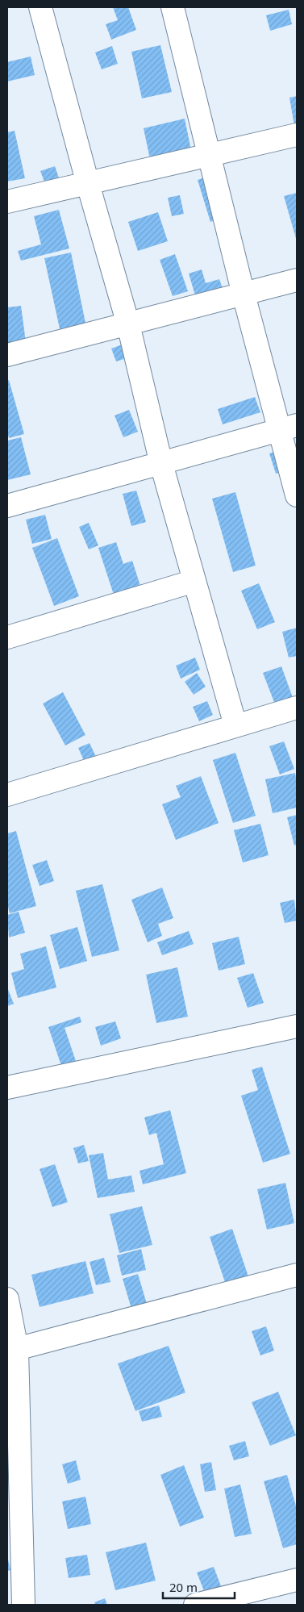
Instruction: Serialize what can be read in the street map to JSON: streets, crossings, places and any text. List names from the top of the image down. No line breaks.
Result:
{"scale_bar":"20 m"}
